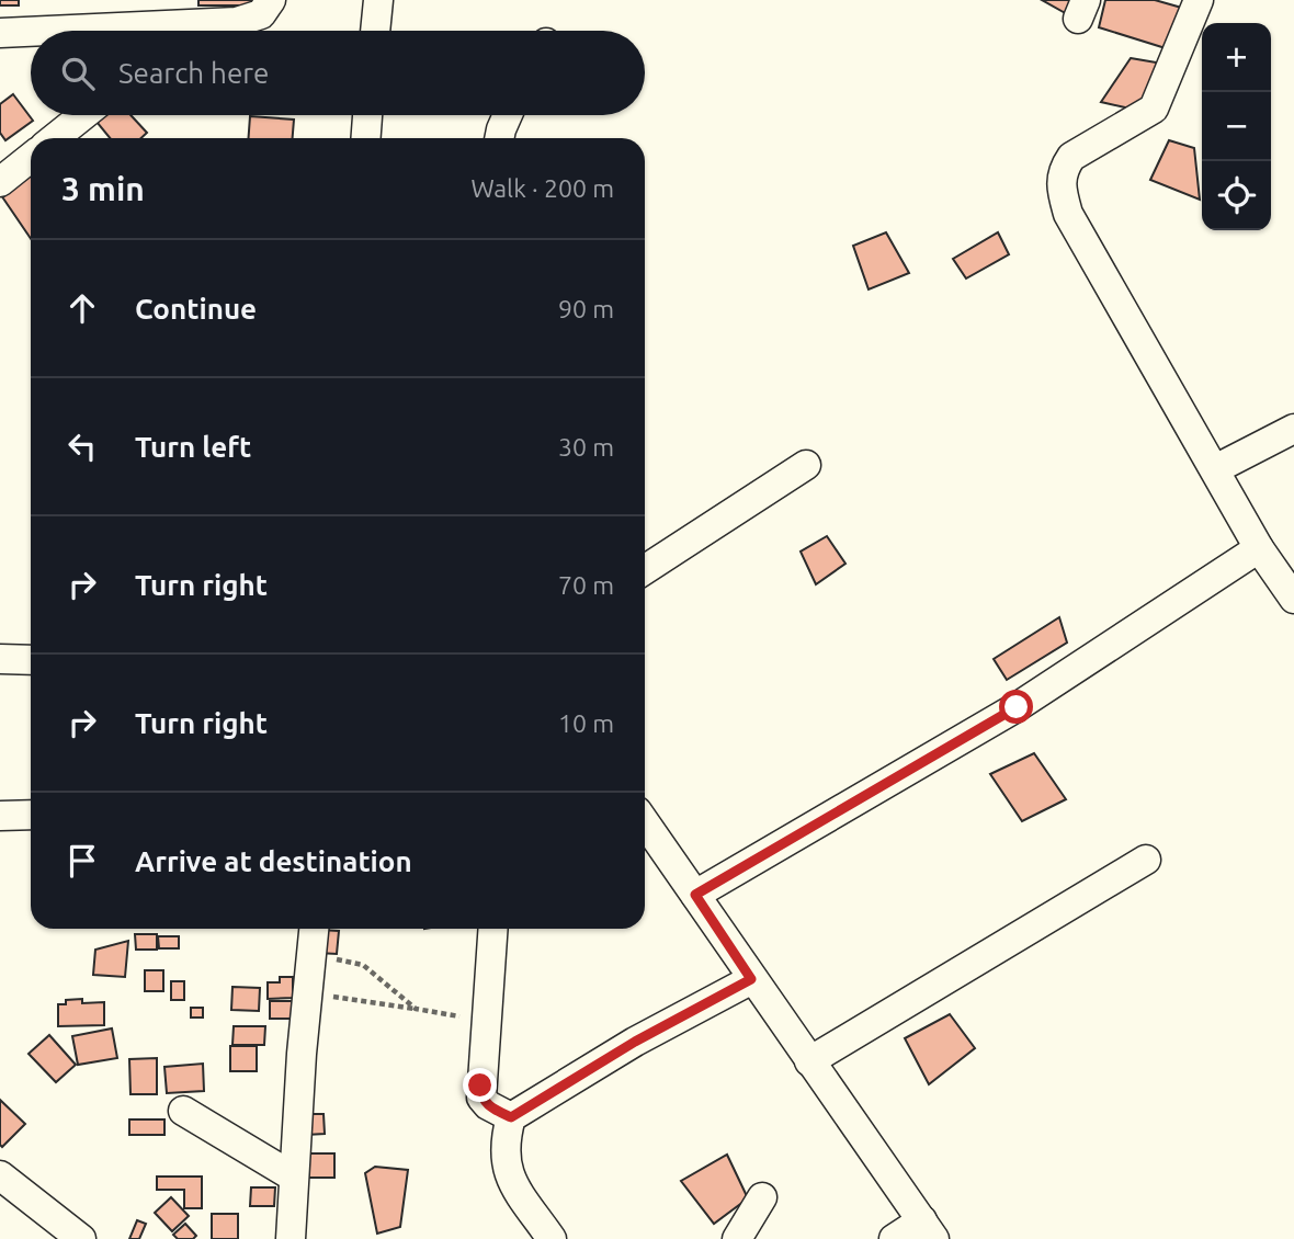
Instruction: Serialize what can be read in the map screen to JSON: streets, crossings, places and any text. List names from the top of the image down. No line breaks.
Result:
{"page":{"map_buttons":["+","−"],"search":"Search here","heading":["3 min","Walk · 200 m"],"list":[["Continue","90 m"],["Turn left","30 m"],["Turn right","70 m"],["Turn right","10 m"],"Arrive at destination"]}}
